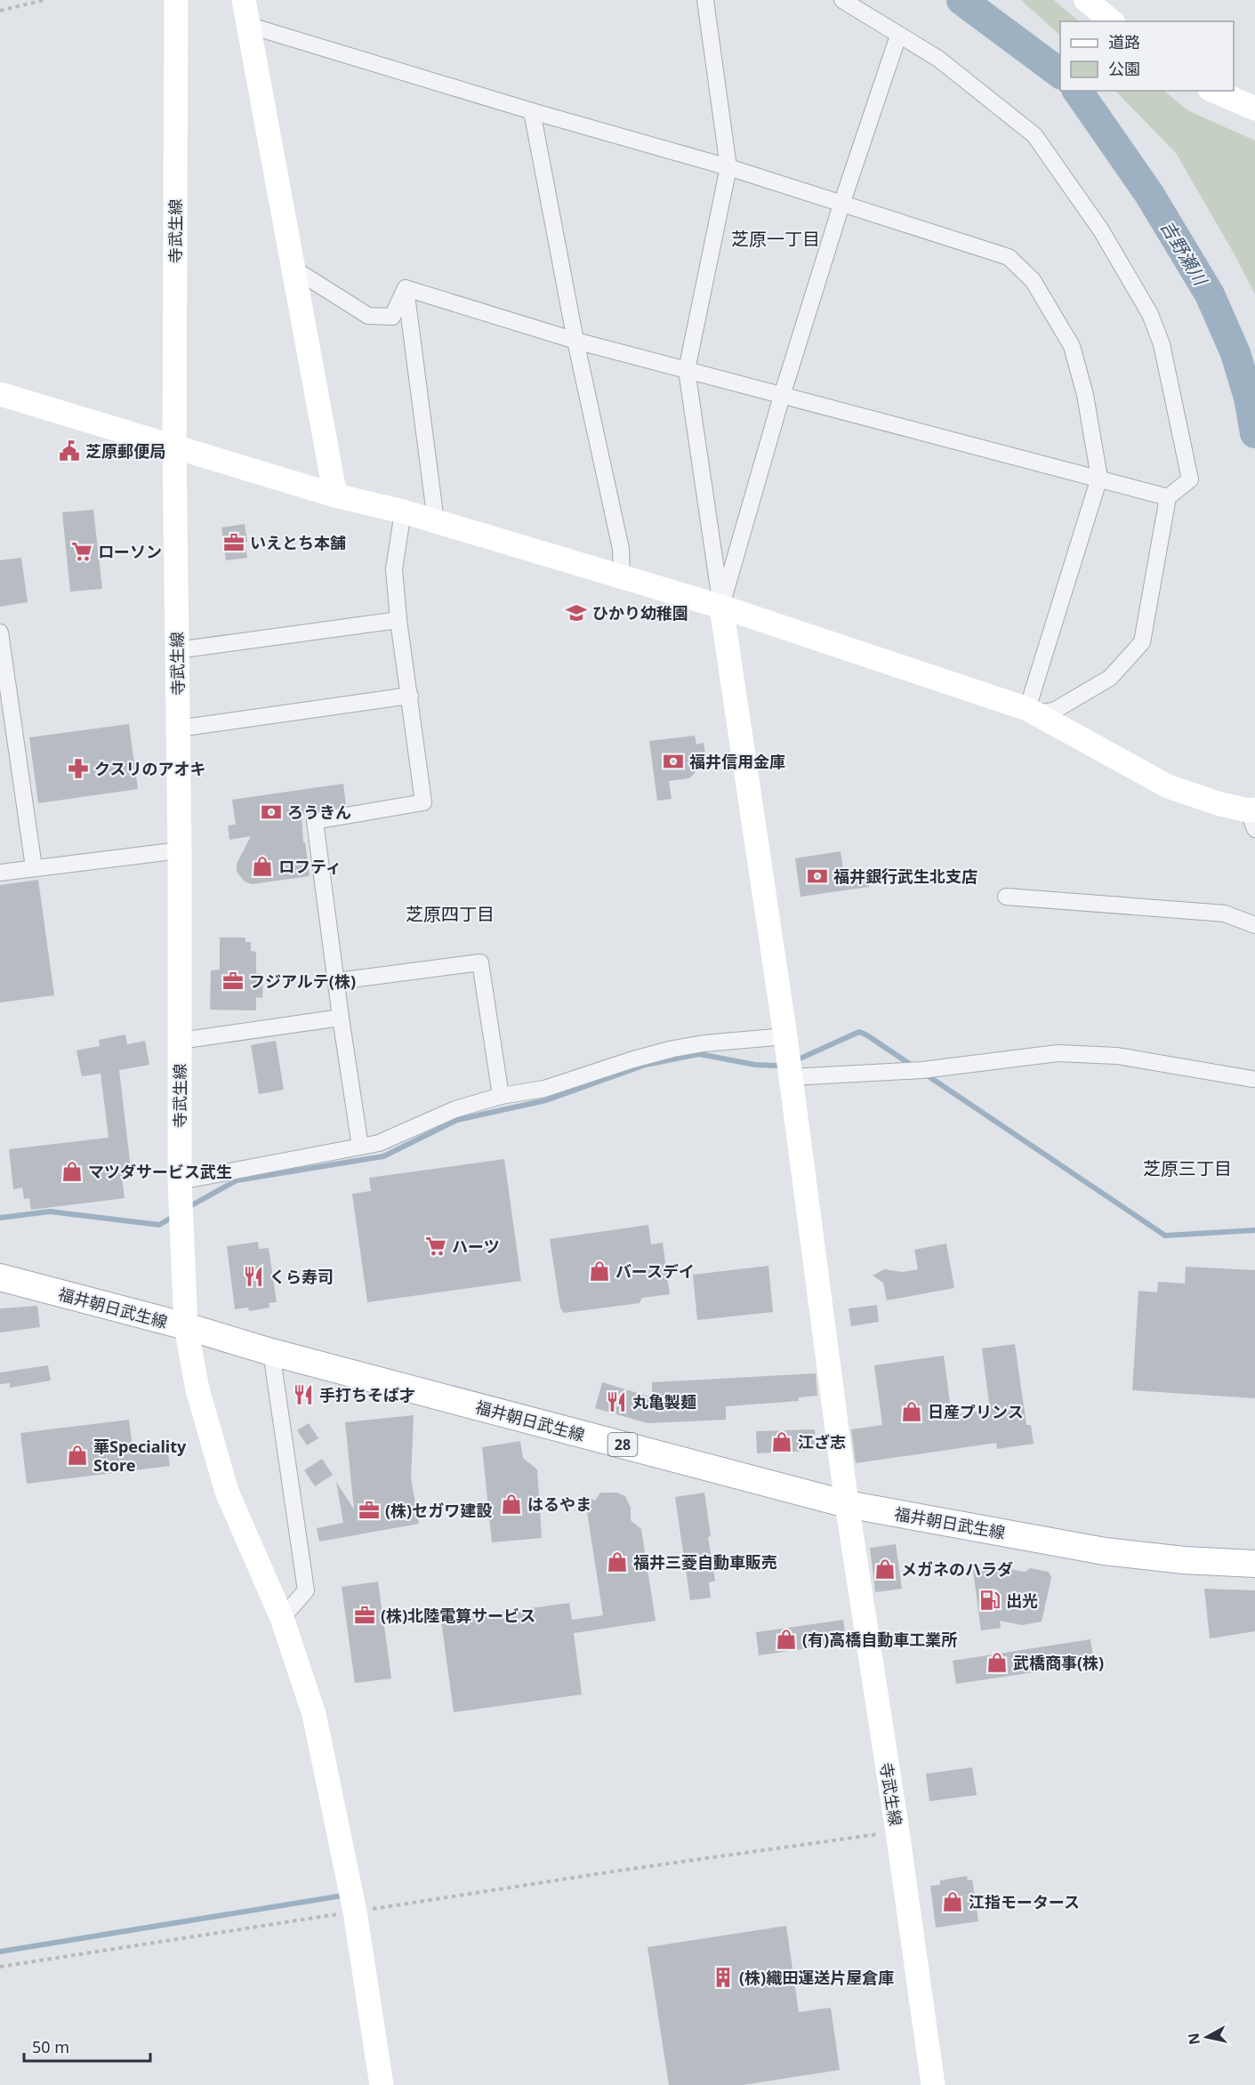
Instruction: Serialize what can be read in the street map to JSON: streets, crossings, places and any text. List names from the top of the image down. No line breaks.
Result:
{"streets":{"main road":["福井朝日武生線","28"],"street":["寺武生線"]},"crossings":[["寺武生線","福井朝日武生線"]],"districts":["芝原一丁目","芝原四丁目","芝原三丁目"],"water":["吉野瀬川"],"places":{"public building":["芝原郵便局"],"office":["いえとち本舗","フジアルテ(株)","(株)セガワ建設","(株)北陸電算サービス"],"supermarket":["ローソン","ハーツ"],"school or university":["ひかり幼稚園"],"bank":["福井信用金庫","ろうきん","福井銀行武生北支店"],"pharmacy":["クスリのアオキ"],"shop":["ロフティ","マツダサービス武生","バースデイ","日産プリンス","江ざ志","華Speciality Store","はるやま","福井三菱自動車販売","メガネのハラダ","(有)高橋自動車工業所","武橋商事(株)","江指モータース"],"restaurant":["くら寿司","手打ちそば才","丸亀製麺"],"fuel station":["出光"],"building":["(株)織田運送片屋倉庫"]},"legend":["道路","公園"],"scale_bar":"50 m","north":"left"}
